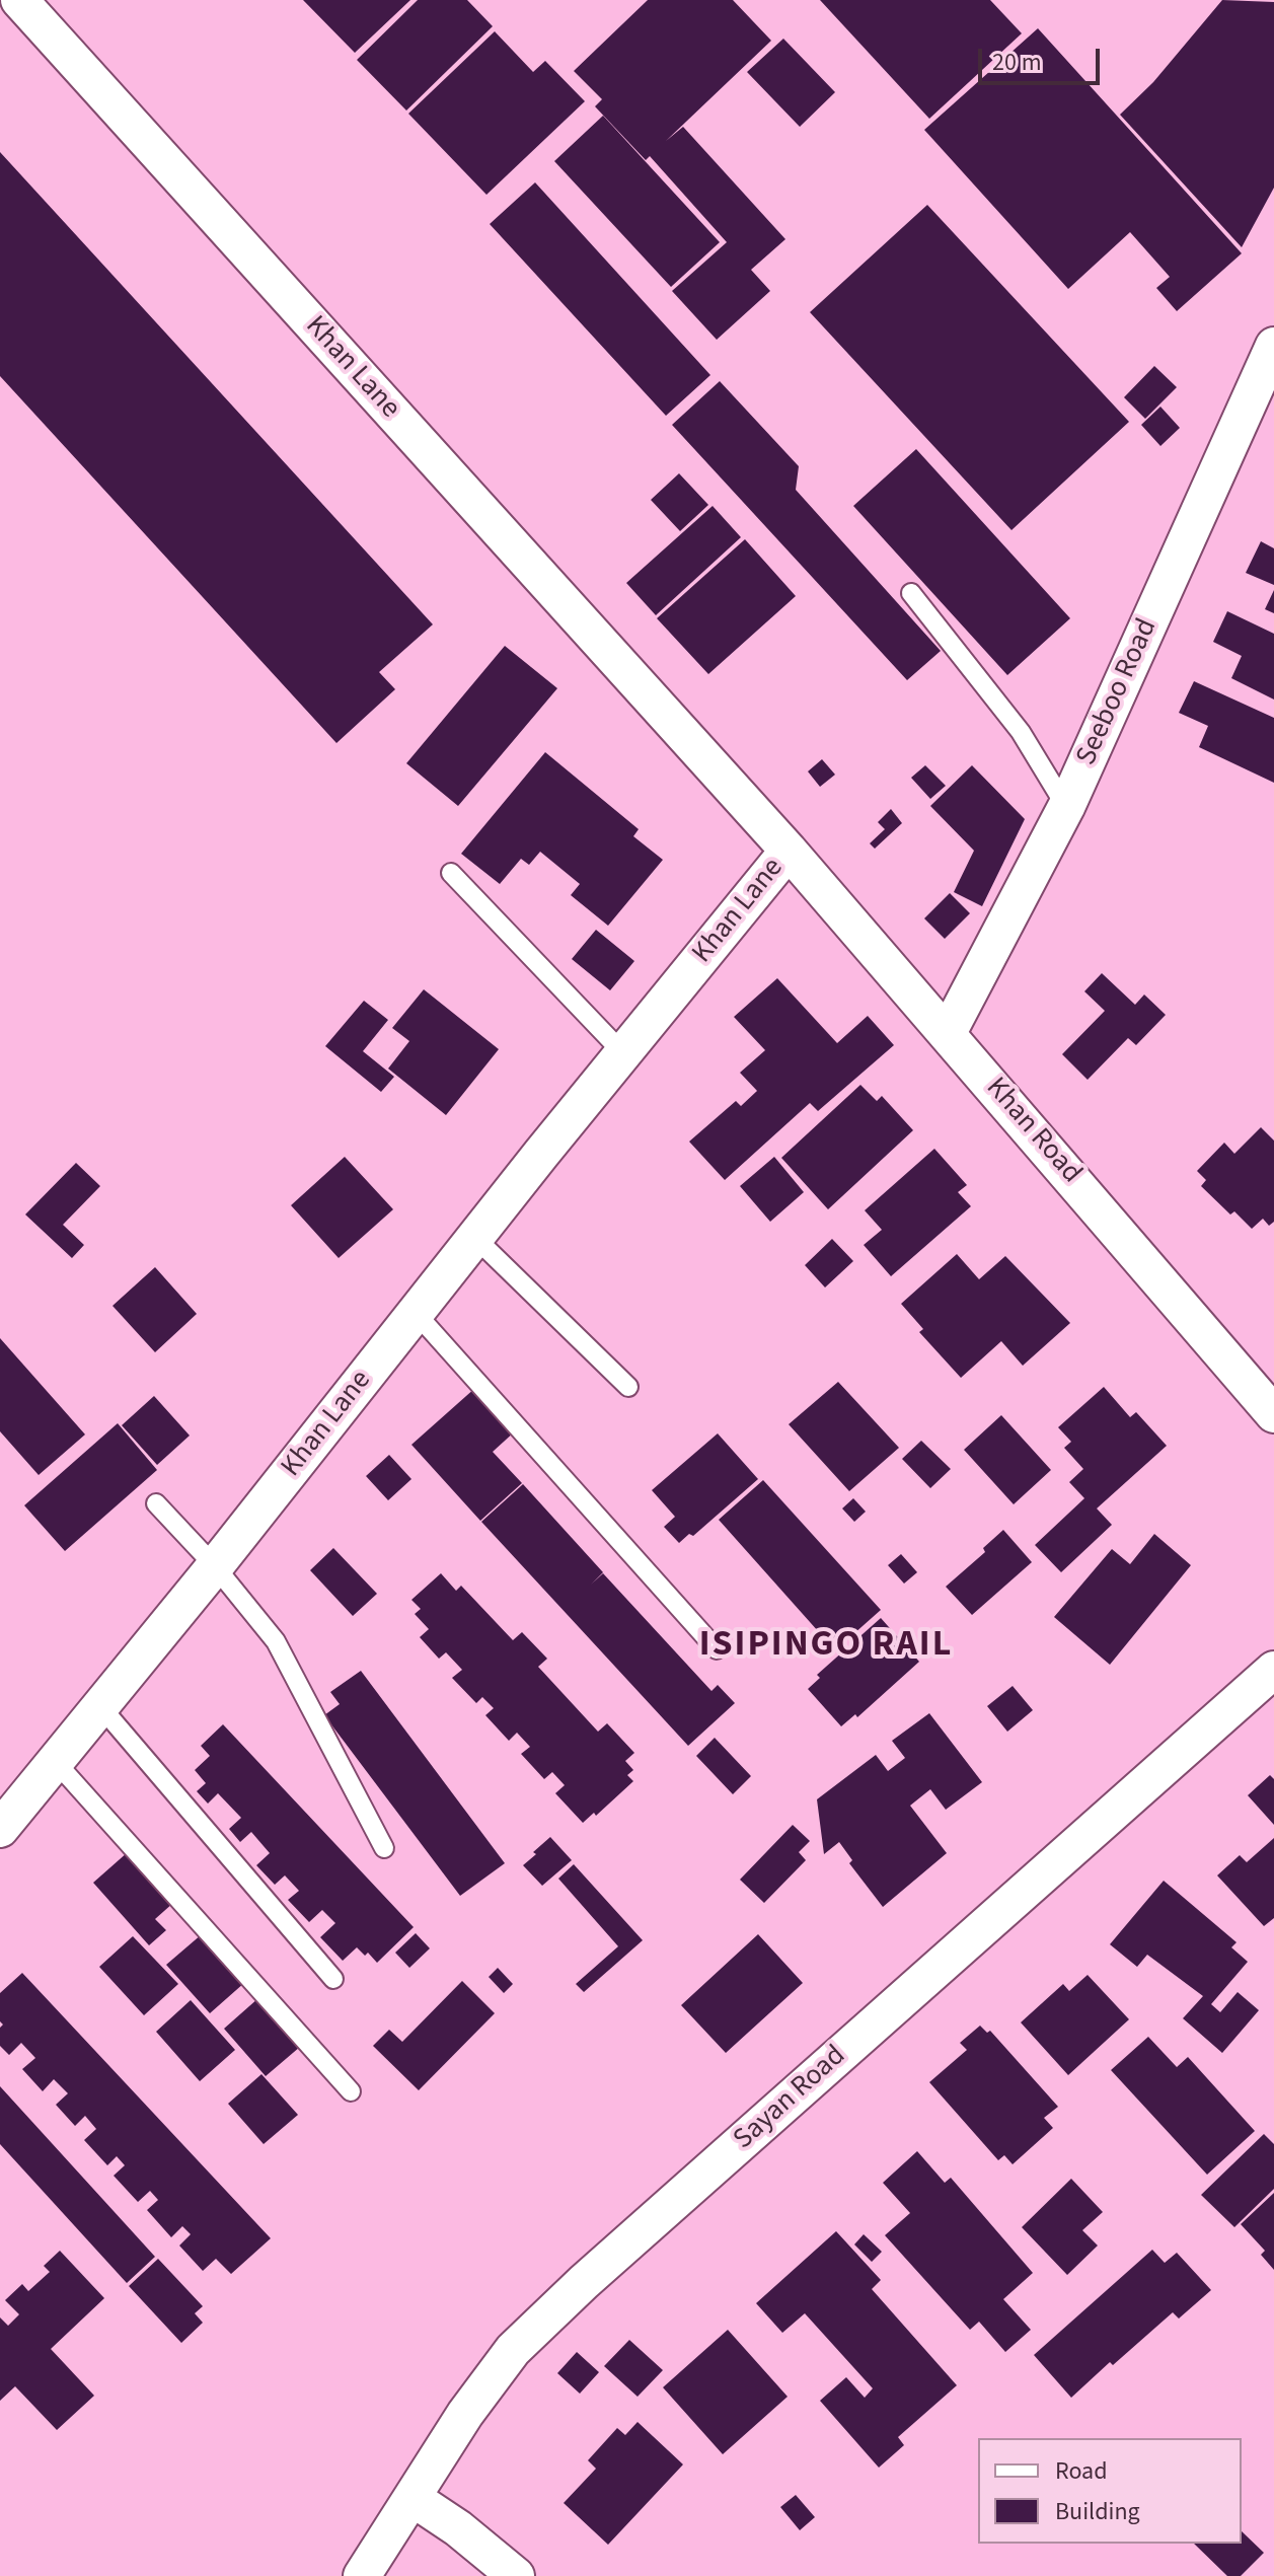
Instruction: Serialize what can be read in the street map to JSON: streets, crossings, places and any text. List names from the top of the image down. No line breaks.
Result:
{"streets":{"street":["Khan Lane","Seeboo Road","Khan Road","Sayan Road"]},"crossings":[["Khan Lane","Khan Road"],["Seeboo Road","Khan Road"]],"districts":["ISIPINGO RAIL"],"legend":["Road","Building"],"scale_bar":"20 m"}
